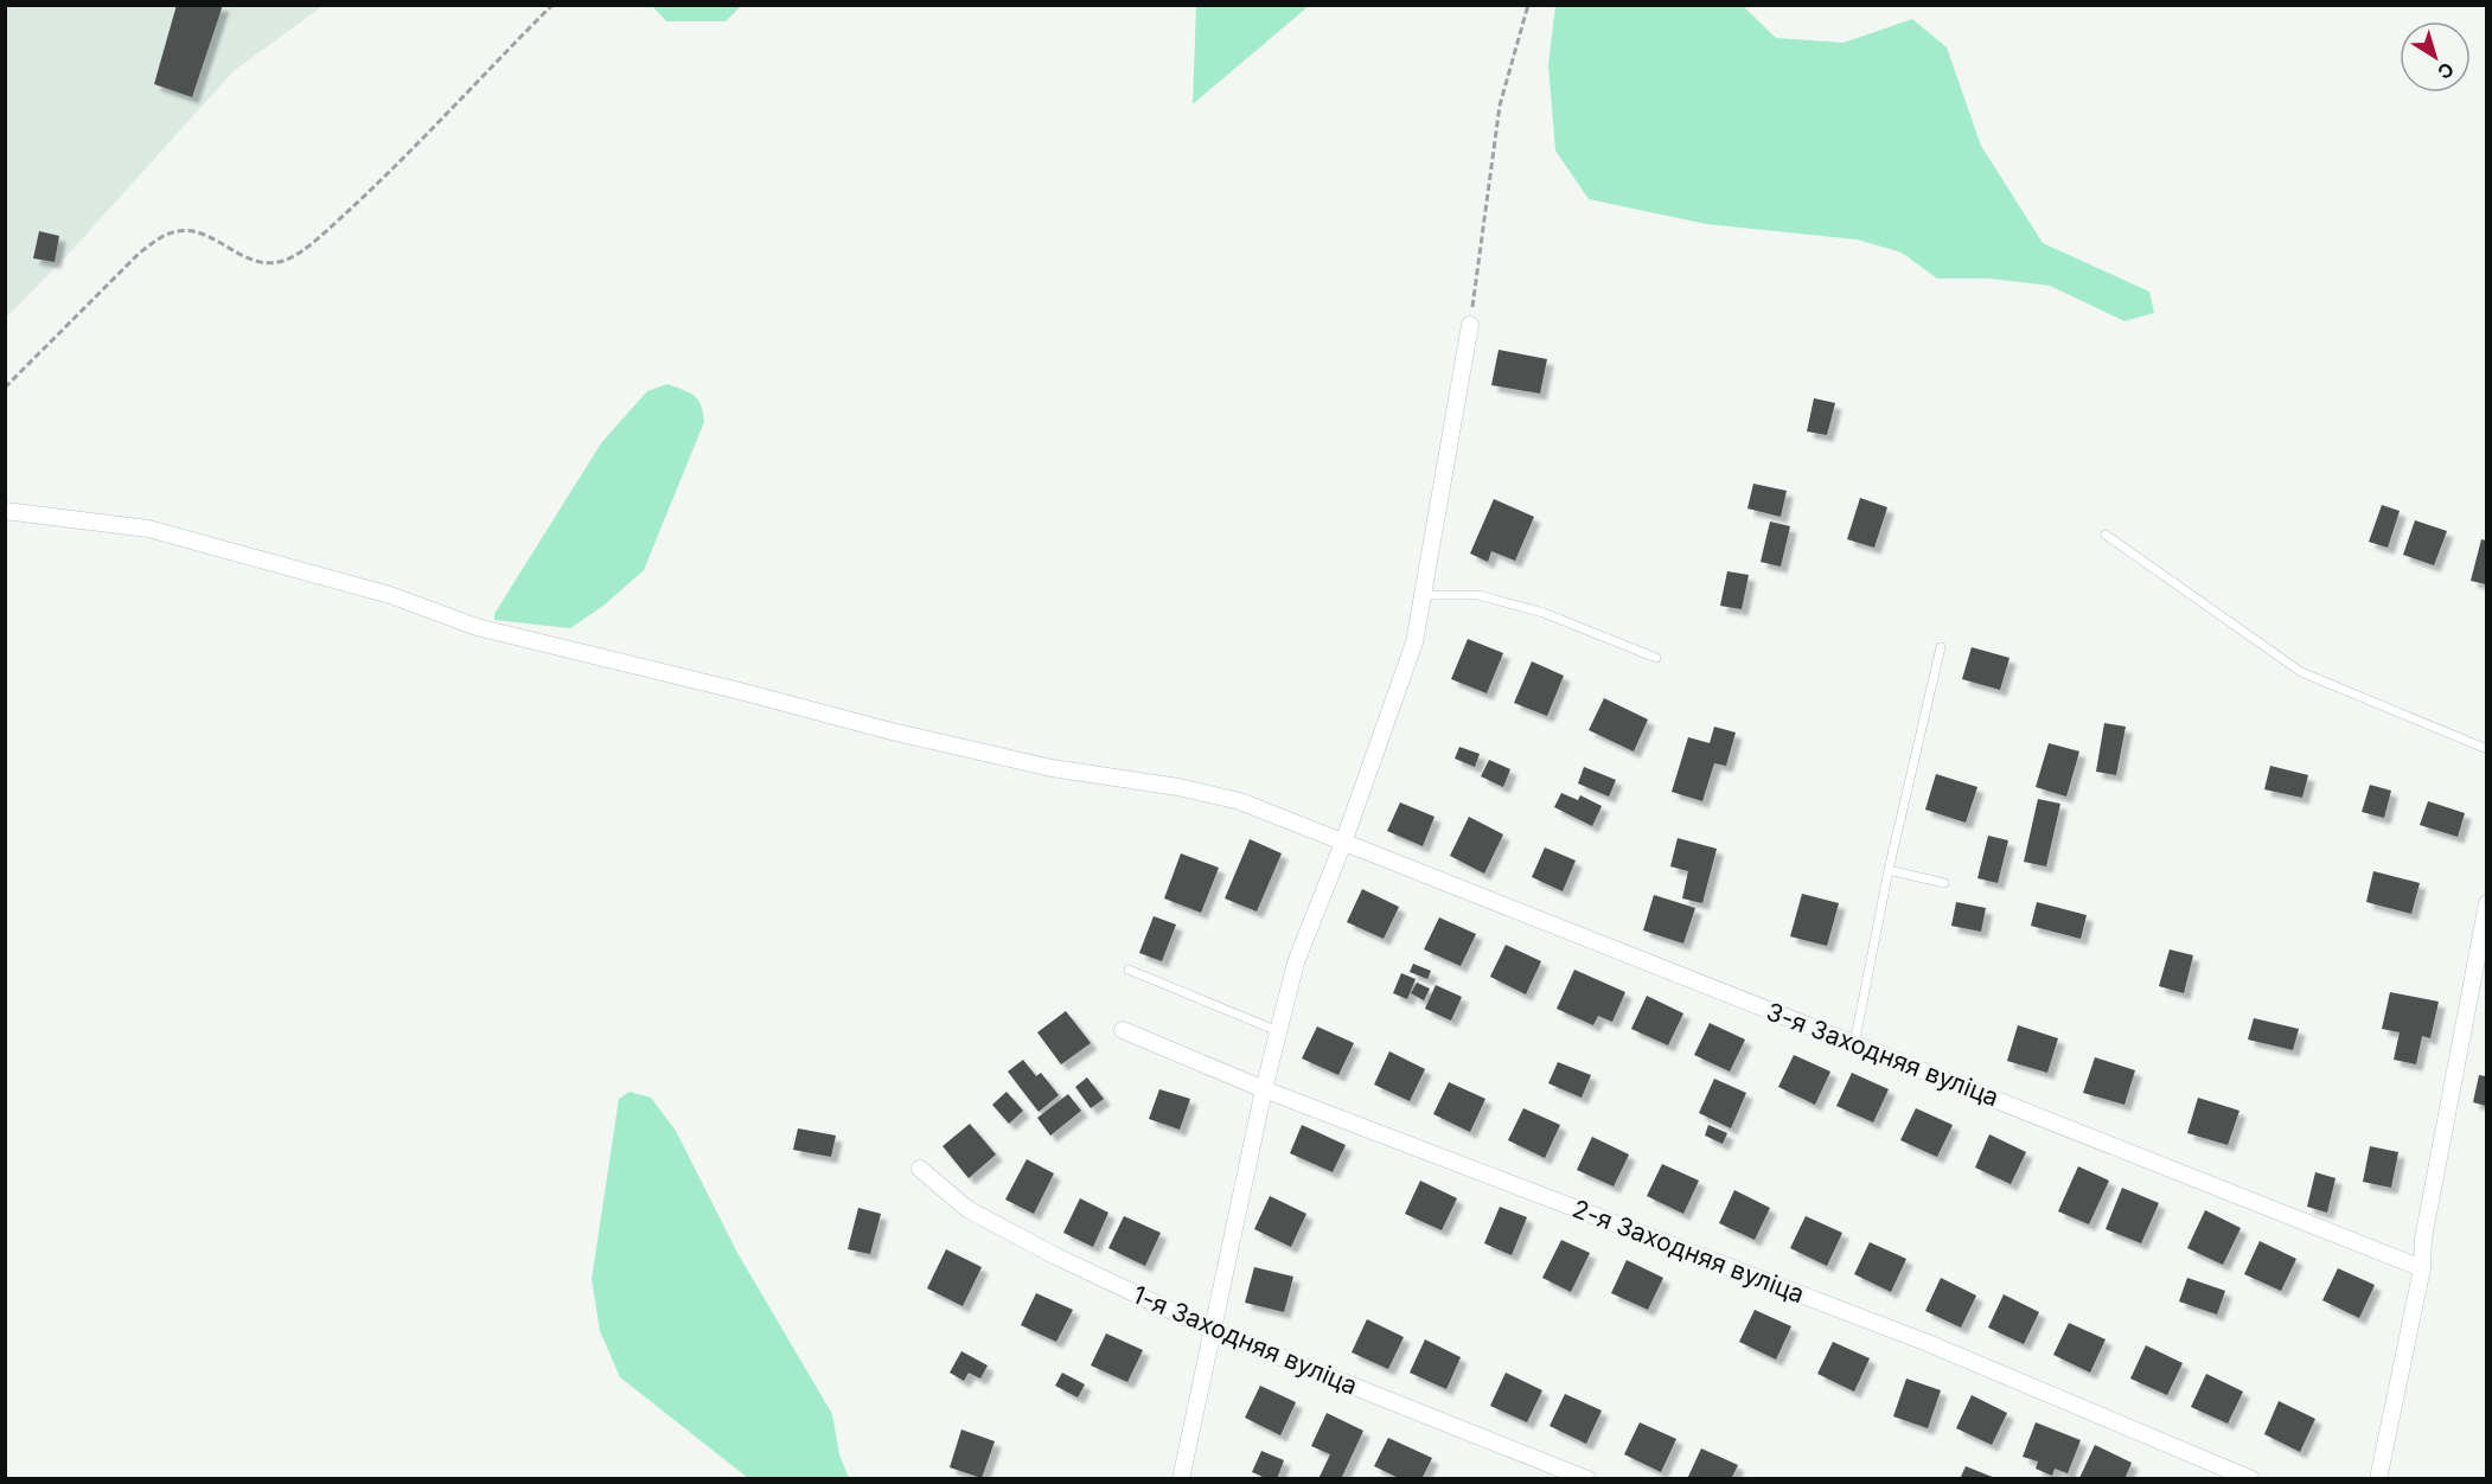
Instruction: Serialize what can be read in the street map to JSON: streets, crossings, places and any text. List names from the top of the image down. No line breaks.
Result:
{"streets":{"street":["3-я Заходняя вуліца","2-я Заходняя вуліца","1-я Заходняя вуліца"]},"north":"bottom right"}
